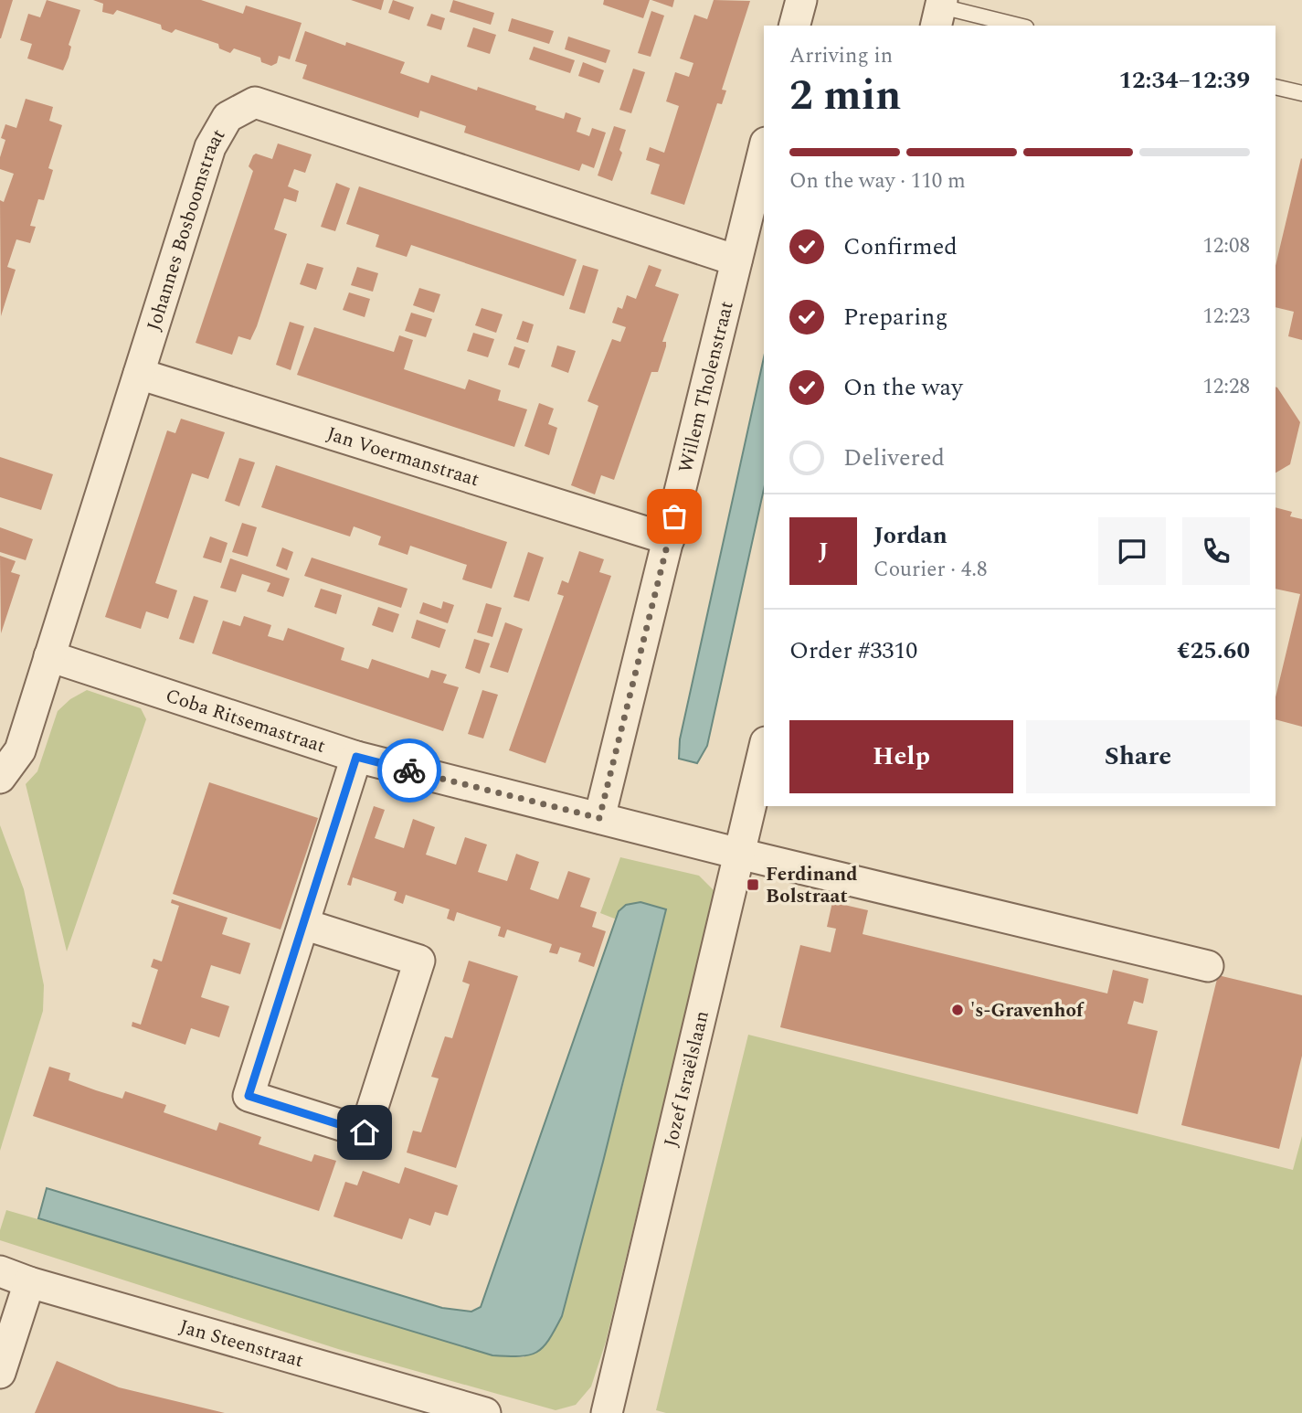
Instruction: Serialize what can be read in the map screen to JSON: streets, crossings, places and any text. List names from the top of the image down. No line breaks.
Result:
{"streets":{"street":["Johannes Bosboomstraat","Willem Tholenstraat","Jan Voermanstraat","Coba Ritsemastraat","Jozef Israëlslaan","Jan Steenstraat"]},"crossings":[["Johannes Bosboomstraat","Willem Tholenstraat"],["Johannes Bosboomstraat","Jan Voermanstraat"],["Johannes Bosboomstraat","Coba Ritsemastraat"],["Willem Tholenstraat","Jan Voermanstraat"],["Willem Tholenstraat","Coba Ritsemastraat"],["Coba Ritsemastraat","Jozef Israëlslaan"]],"places":{"transit":["Ferdinand Bolstraat"],"other":["'s-Gravenhof"]},"page":{"heading":["2 min","Arriving in","12:34–12:39"],"panel":["Jordan","Courier · 4.8","Order #3310","€25.60"],"bar":"On the way · 110 m","list":[["Confirmed","12:08"],["Preparing","12:23"],["On the way","12:28"],"Delivered"],"round":"J","buttons":["Help","Share"]}}
